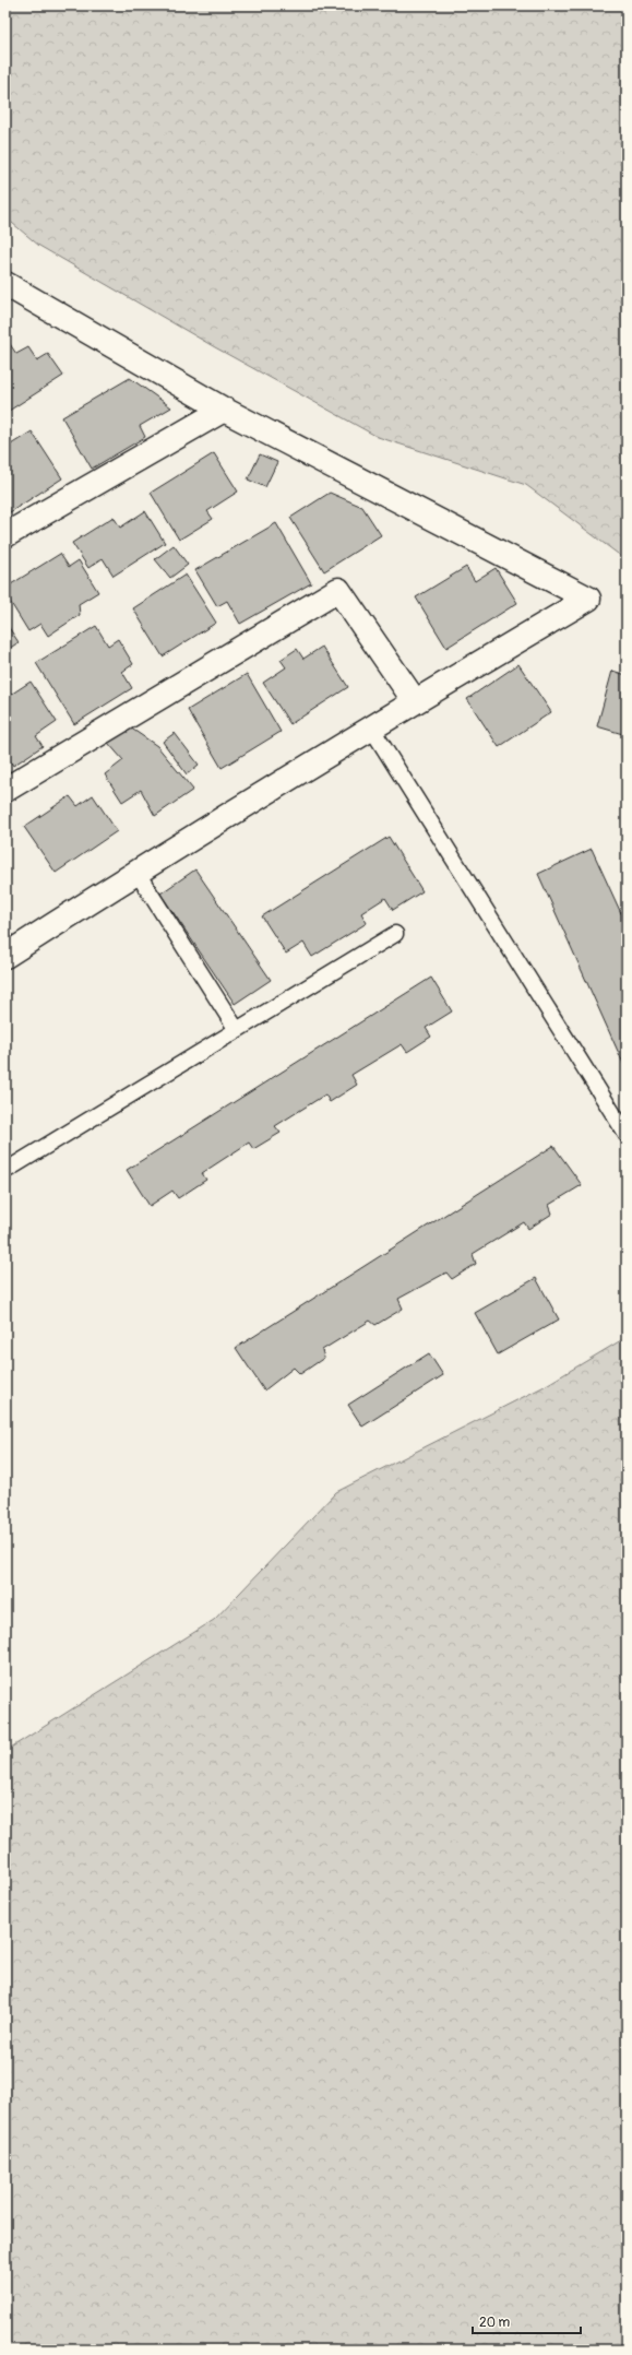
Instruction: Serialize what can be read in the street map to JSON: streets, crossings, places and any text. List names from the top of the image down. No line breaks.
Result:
{"scale_bar":"20 m"}
